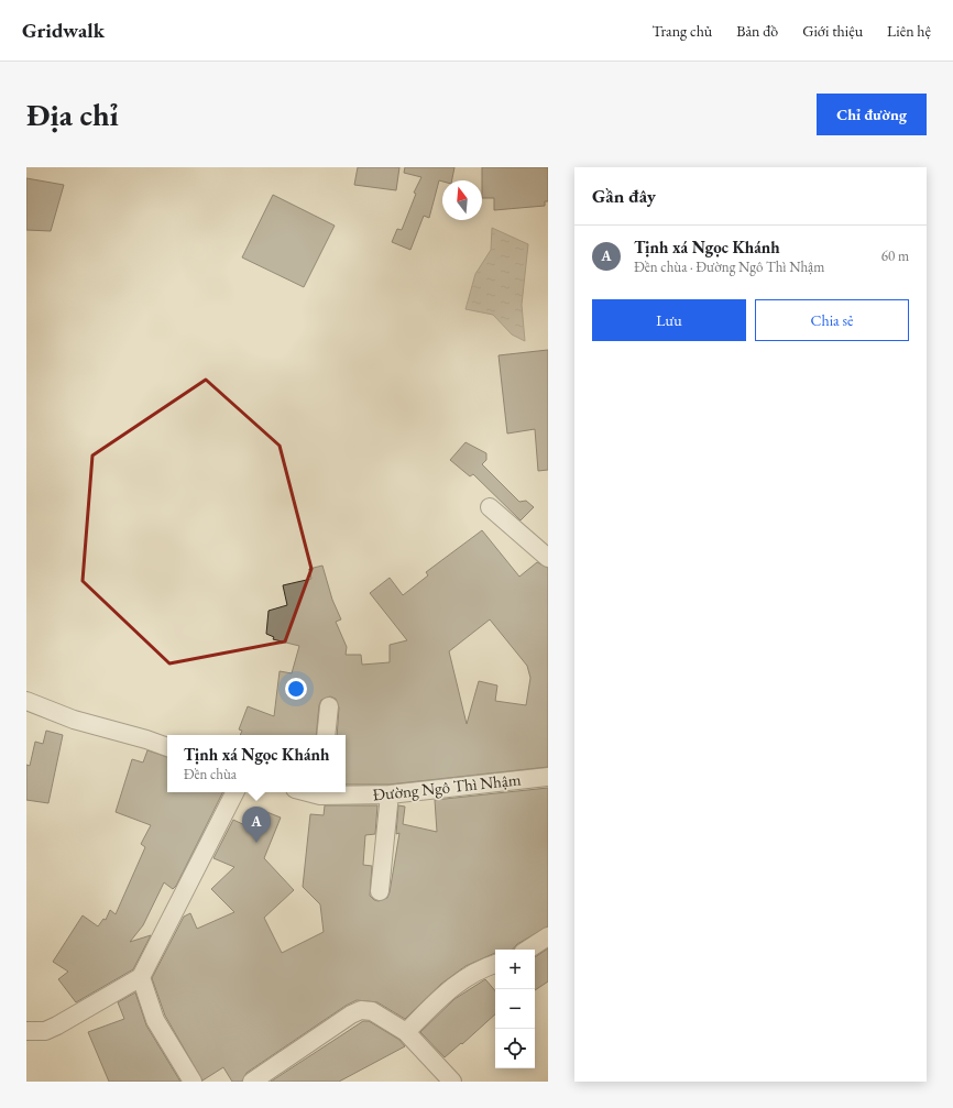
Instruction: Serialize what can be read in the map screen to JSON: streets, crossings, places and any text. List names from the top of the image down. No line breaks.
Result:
{"streets":{"street":["Đường Ngô Thì Nhậm"]},"north":"top","page":{"header":"Gridwalk","nav":["Trang chủ","Bản đồ","Giới thiệu","Liên hệ"],"buttons":["Chỉ đường",["Lưu","Chia sẻ"]],"title":"Địa chỉ","heading":"Gần đây","list":[{"mark":"A","name":"Tịnh xá Ngọc Khánh","note":"Đền chùa · Đường Ngô Thì Nhậm","value":"60 m"}],"popup":["Tịnh xá Ngọc Khánh","Đền chùa"],"pins":"A","map_buttons":["+","−"]}}
